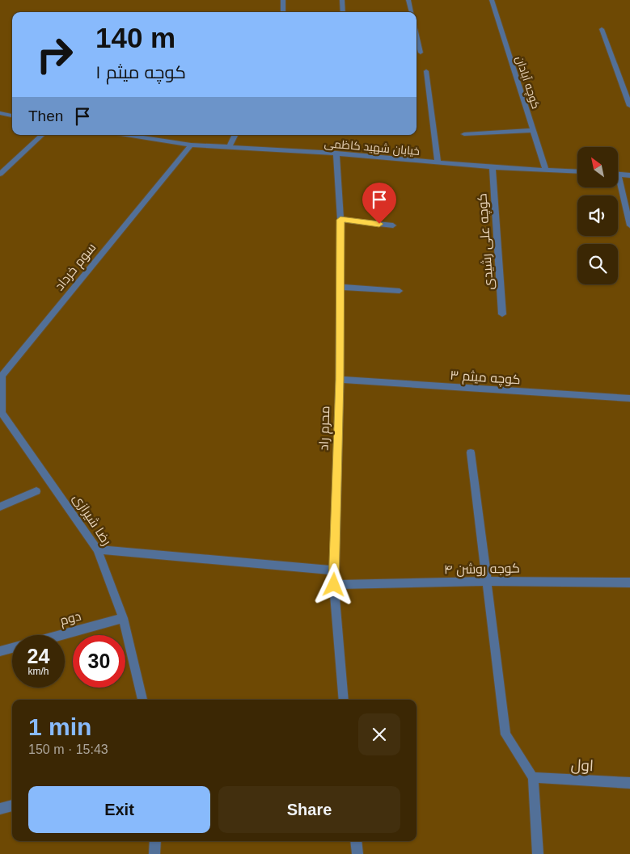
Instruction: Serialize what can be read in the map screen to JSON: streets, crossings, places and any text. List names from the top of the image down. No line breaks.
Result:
{"streets":{"street":["کوچه آبادان","خیابان شهید کاظمی","کوچه علی رشیدی","سوم خرداد","کوچه میثم ۳","محرم راد","رضا شیرازی","کوجه روشن ۴","دوم","اول"]},"crossings":[["کوچه آبادان","خیابان شهید کاظمی"],["خیابان شهید کاظمی","کوچه علی رشیدی"],["خیابان شهید کاظمی","سوم خرداد"],["خیابان شهید کاظمی","محرم راد"],["سوم خرداد","رضا شیرازی"],["کوچه میثم ۳","محرم راد"],["محرم راد","کوجه روشن ۴"],["رضا شیرازی","دوم"]],"north":"top left","page":{"turn":["140 m","کوچه میثم ۱"],"then":"Then","speed":"24 km/h","limit":"30","heading":["1 min","150 m · 15:43"],"buttons":["Exit","Share"]}}
